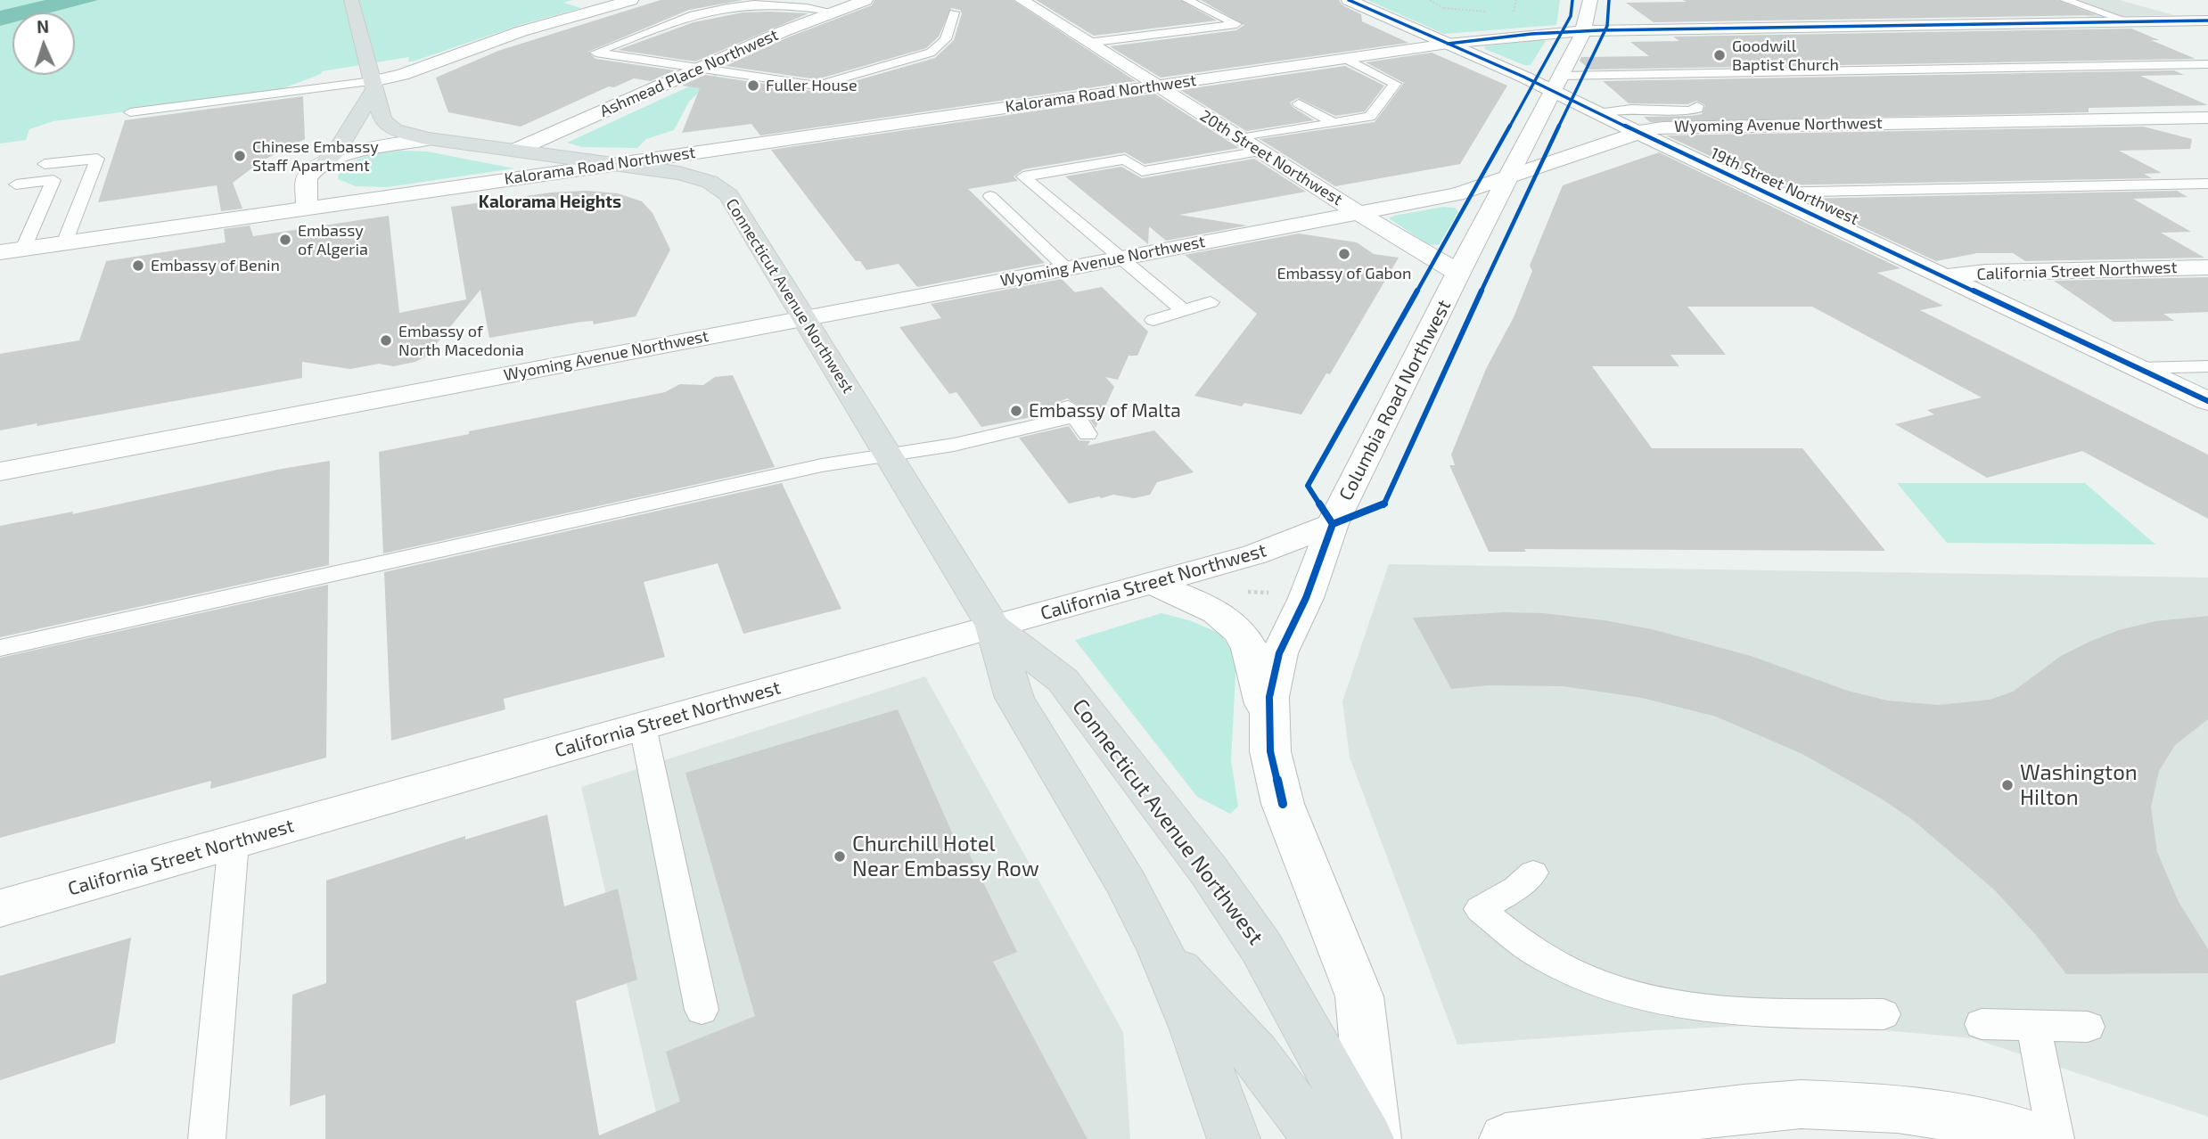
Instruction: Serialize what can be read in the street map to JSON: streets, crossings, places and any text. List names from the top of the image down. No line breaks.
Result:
{"streets":{"main road":["Connecticut Avenue Northwest"],"street":["Ashmead Place Northwest","Kalorama Road Northwest","Wyoming Avenue Northwest","20th Street Northwest","19th Street Northwest","California Street Northwest","Columbia Road Northwest"]},"crossings":[["Ashmead Place Northwest","Connecticut Avenue Northwest"],["Kalorama Road Northwest","20th Street Northwest"],["Kalorama Road Northwest","19th Street Northwest"],["Kalorama Road Northwest","Connecticut Avenue Northwest"],["Kalorama Road Northwest","Columbia Road Northwest"],["Wyoming Avenue Northwest","20th Street Northwest"],["Wyoming Avenue Northwest","19th Street Northwest"],["Wyoming Avenue Northwest","Connecticut Avenue Northwest"],["Wyoming Avenue Northwest","Columbia Road Northwest"],["20th Street Northwest","Columbia Road Northwest"],["19th Street Northwest","California Street Northwest"],["19th Street Northwest","Columbia Road Northwest"],["California Street Northwest","Connecticut Avenue Northwest"],["California Street Northwest","Columbia Road Northwest"]],"districts":["Kalorama Heights"],"places":["Goodwill Baptist Church","Fuller House","Chinese Embassy Staff Apartment","Embassy of Algeria","Embassy of Gabon","Embassy of Benin","Embassy of North Macedonia","Embassy of Malta","Washington Hilton","Churchill Hotel Near Embassy Row"],"north":"top"}
